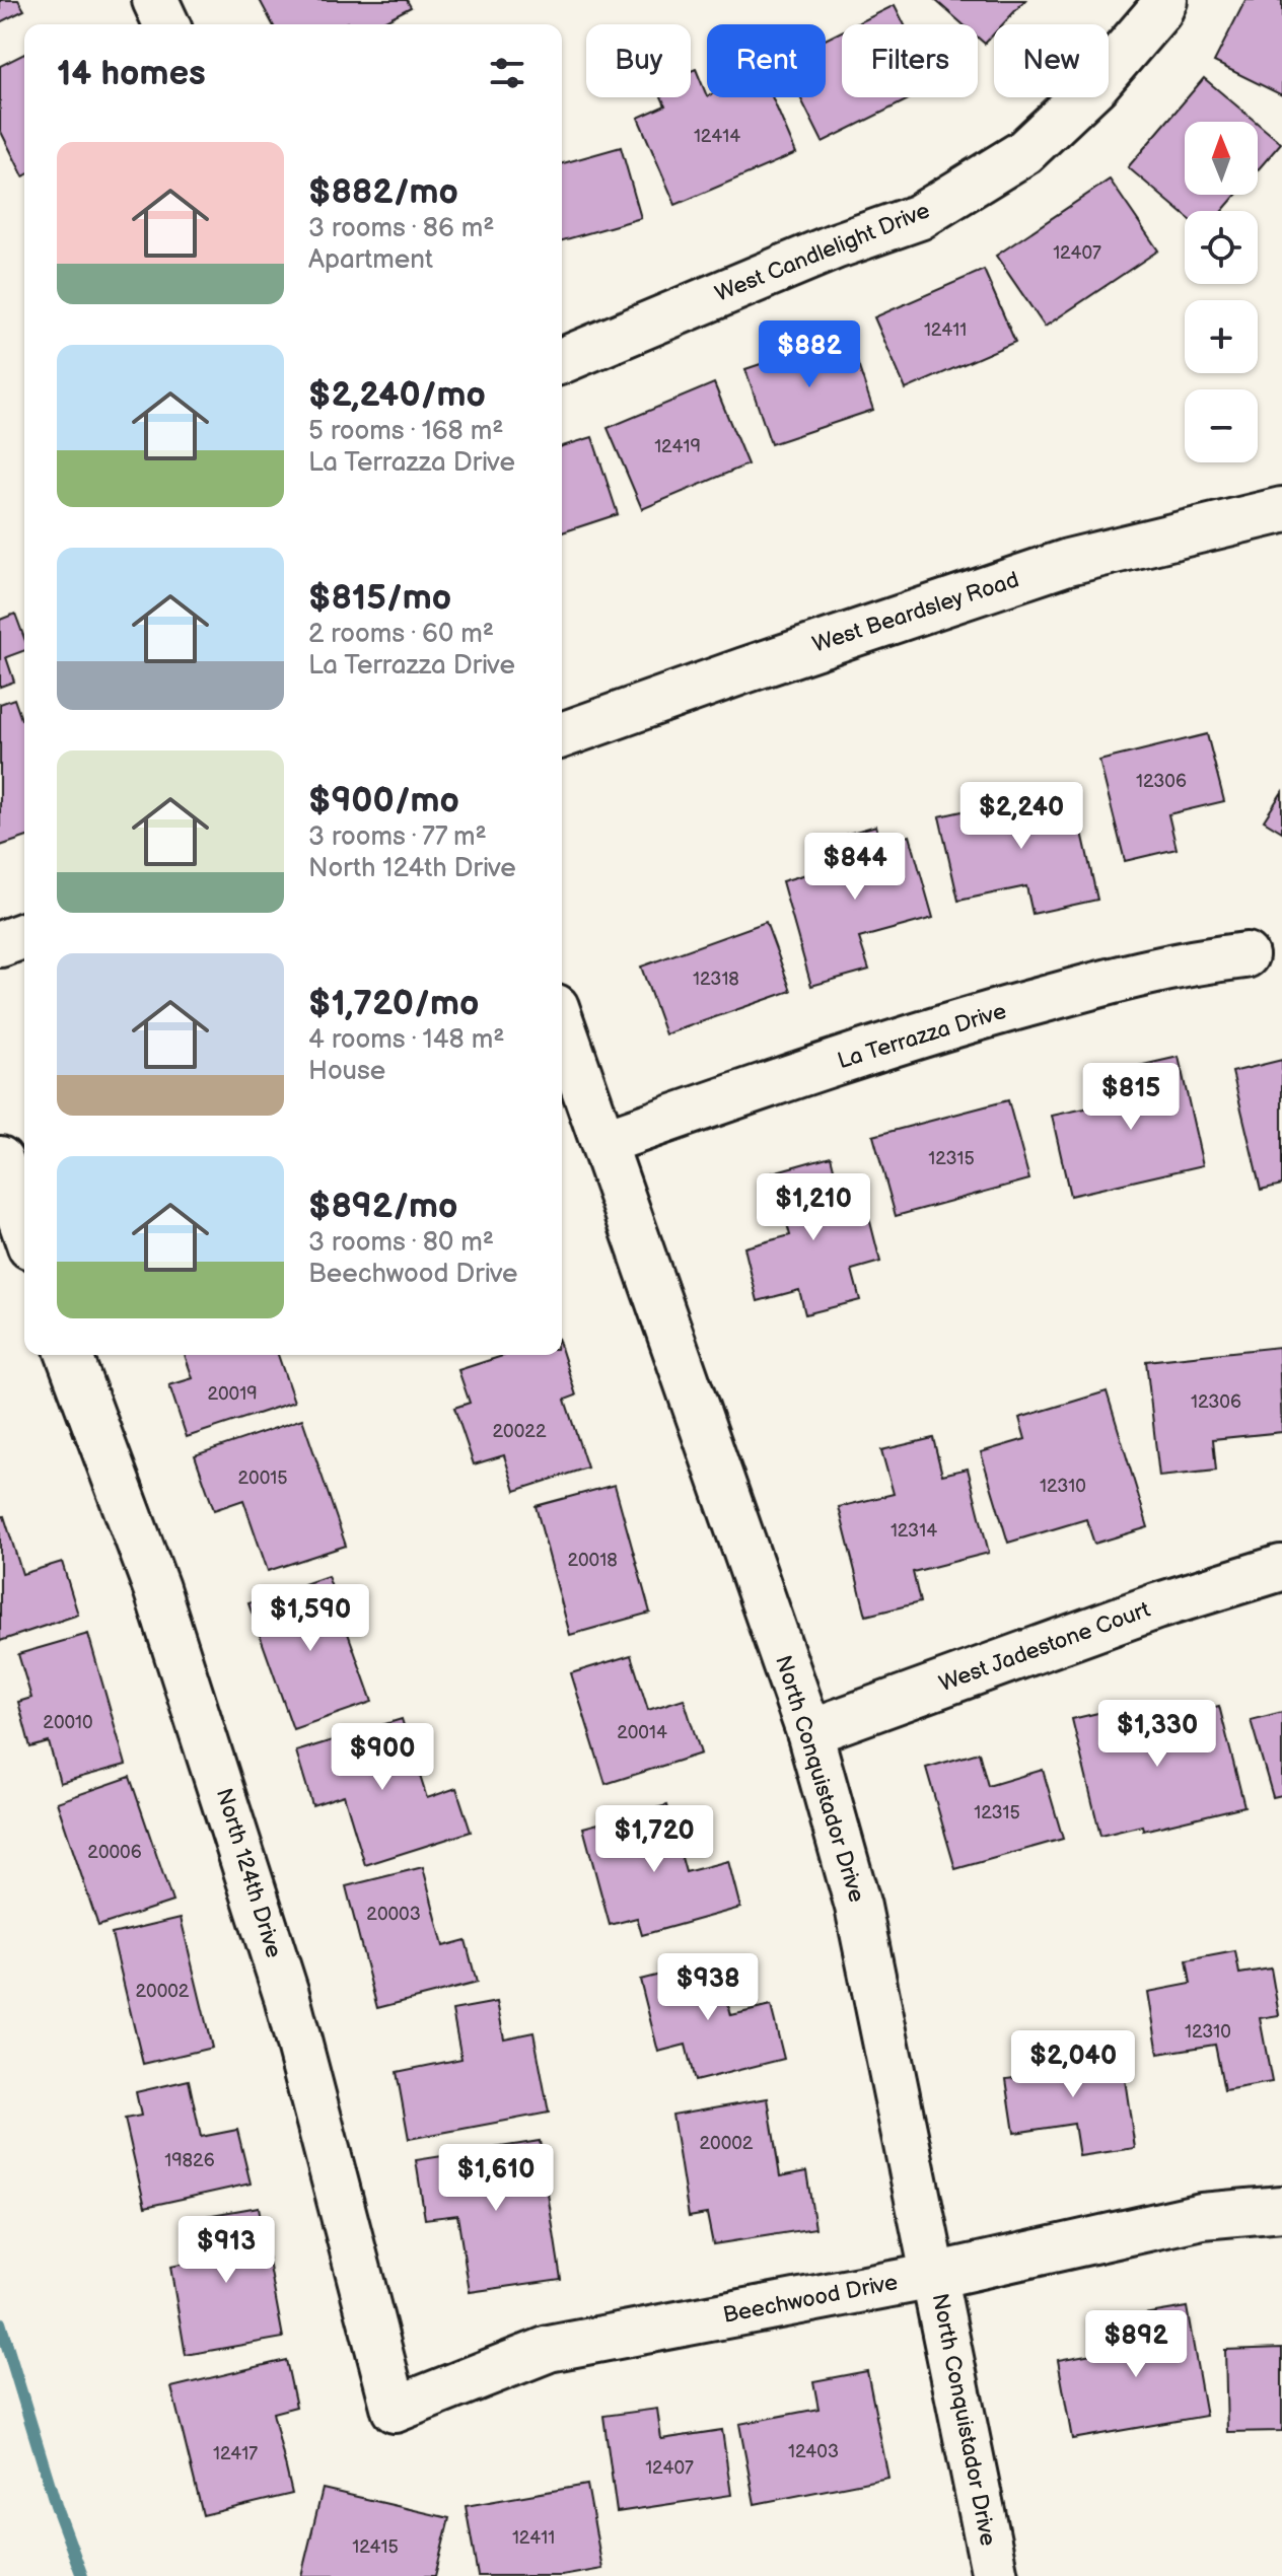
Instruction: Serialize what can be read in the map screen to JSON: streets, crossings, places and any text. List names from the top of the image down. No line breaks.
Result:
{"streets":{"street":["West Candlelight Drive","West Beardsley Road","La Terrazza Drive","West Jadestone Court","North Conquistador Drive","North 124th Drive","Beechwood Drive"]},"crossings":[["La Terrazza Drive","North Conquistador Drive"],["West Jadestone Court","North Conquistador Drive"],["North Conquistador Drive","Beechwood Drive"],["North 124th Drive","Beechwood Drive"]],"house_numbers":["12414","12407","12411","12419","12306","12318","12315","20019","12306","20022","20015","12310","12314","20018","20010","20014","12315","20006","20003","20002","12310","20002","19826","12403","12417","12407","12411","12415"],"north":"top","page":{"chip":["Buy","Rent","Filters","New"],"heading":"14 homes","map_buttons":["+","−"],"list":[{"name":"$882/mo","note":"3 rooms · 86 m² · Apartment"},{"name":"$2,240/mo","note":"5 rooms · 168 m² · La Terrazza Drive"},{"name":"$815/mo","note":"2 rooms · 60 m² · La Terrazza Drive"},{"name":"$900/mo","note":"3 rooms · 77 m² · North 124th Drive"},{"name":"$1,720/mo","note":"4 rooms · 148 m² · House"},{"name":"$892/mo","note":"3 rooms · 80 m² · Beechwood Drive"}],"price":["$882","$2,240","$844","$815","$1,210","$1,590","$1,330","$900","$1,720","$938","$2,040","$1,610","$913","$892"]}}
